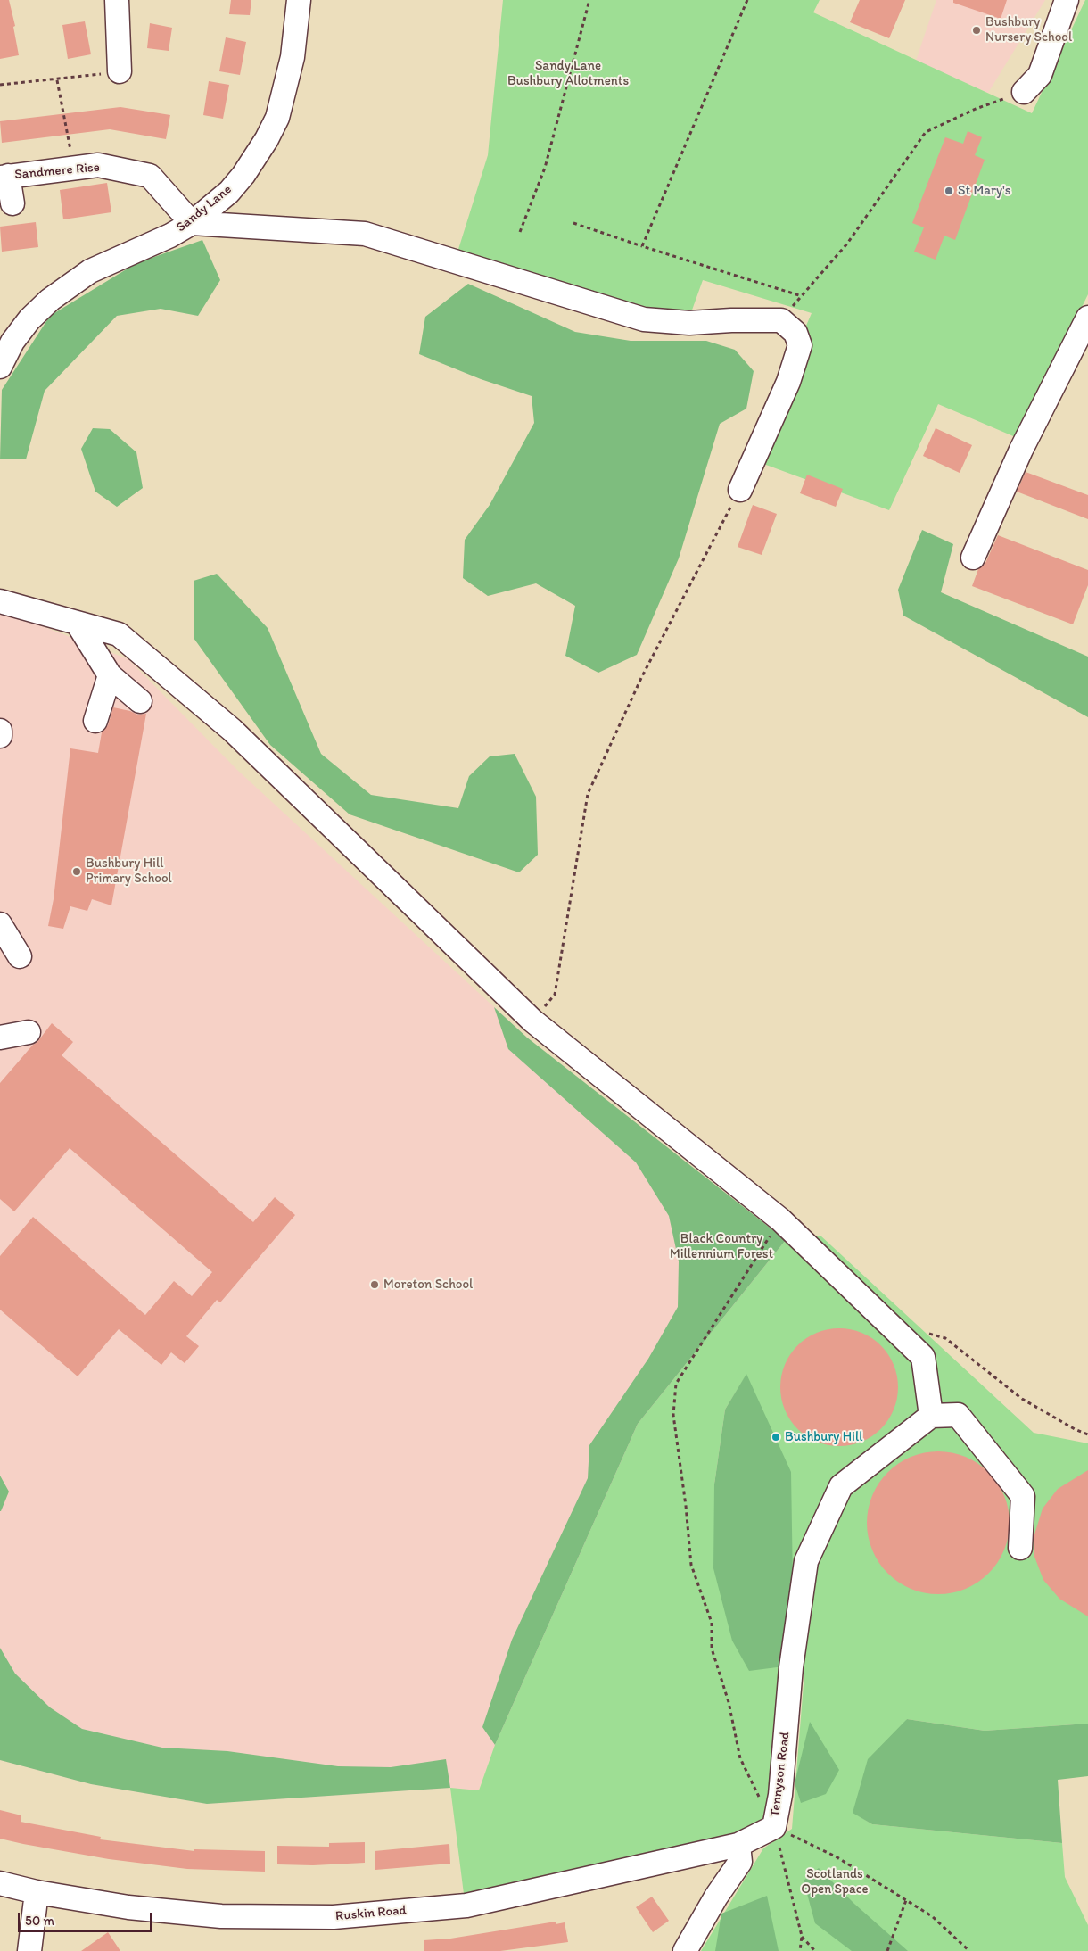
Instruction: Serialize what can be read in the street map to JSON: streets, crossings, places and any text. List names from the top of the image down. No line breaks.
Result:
{"streets":{"street":["Sandmere Rise","Sandy Lane","Tennyson Road","Ruskin Road"]},"crossings":[["Sandmere Rise","Sandy Lane"],["Tennyson Road","Ruskin Road"]],"parks":["Sandy Lane Bushbury Allotments","Black Country Millennium Forest","Scotlands Open Space"],"places":["Bushbury Nursery School","St Mary's","Bushbury Hill Primary School","Moreton School","Bushbury Hill"],"scale_bar":"50 m"}
